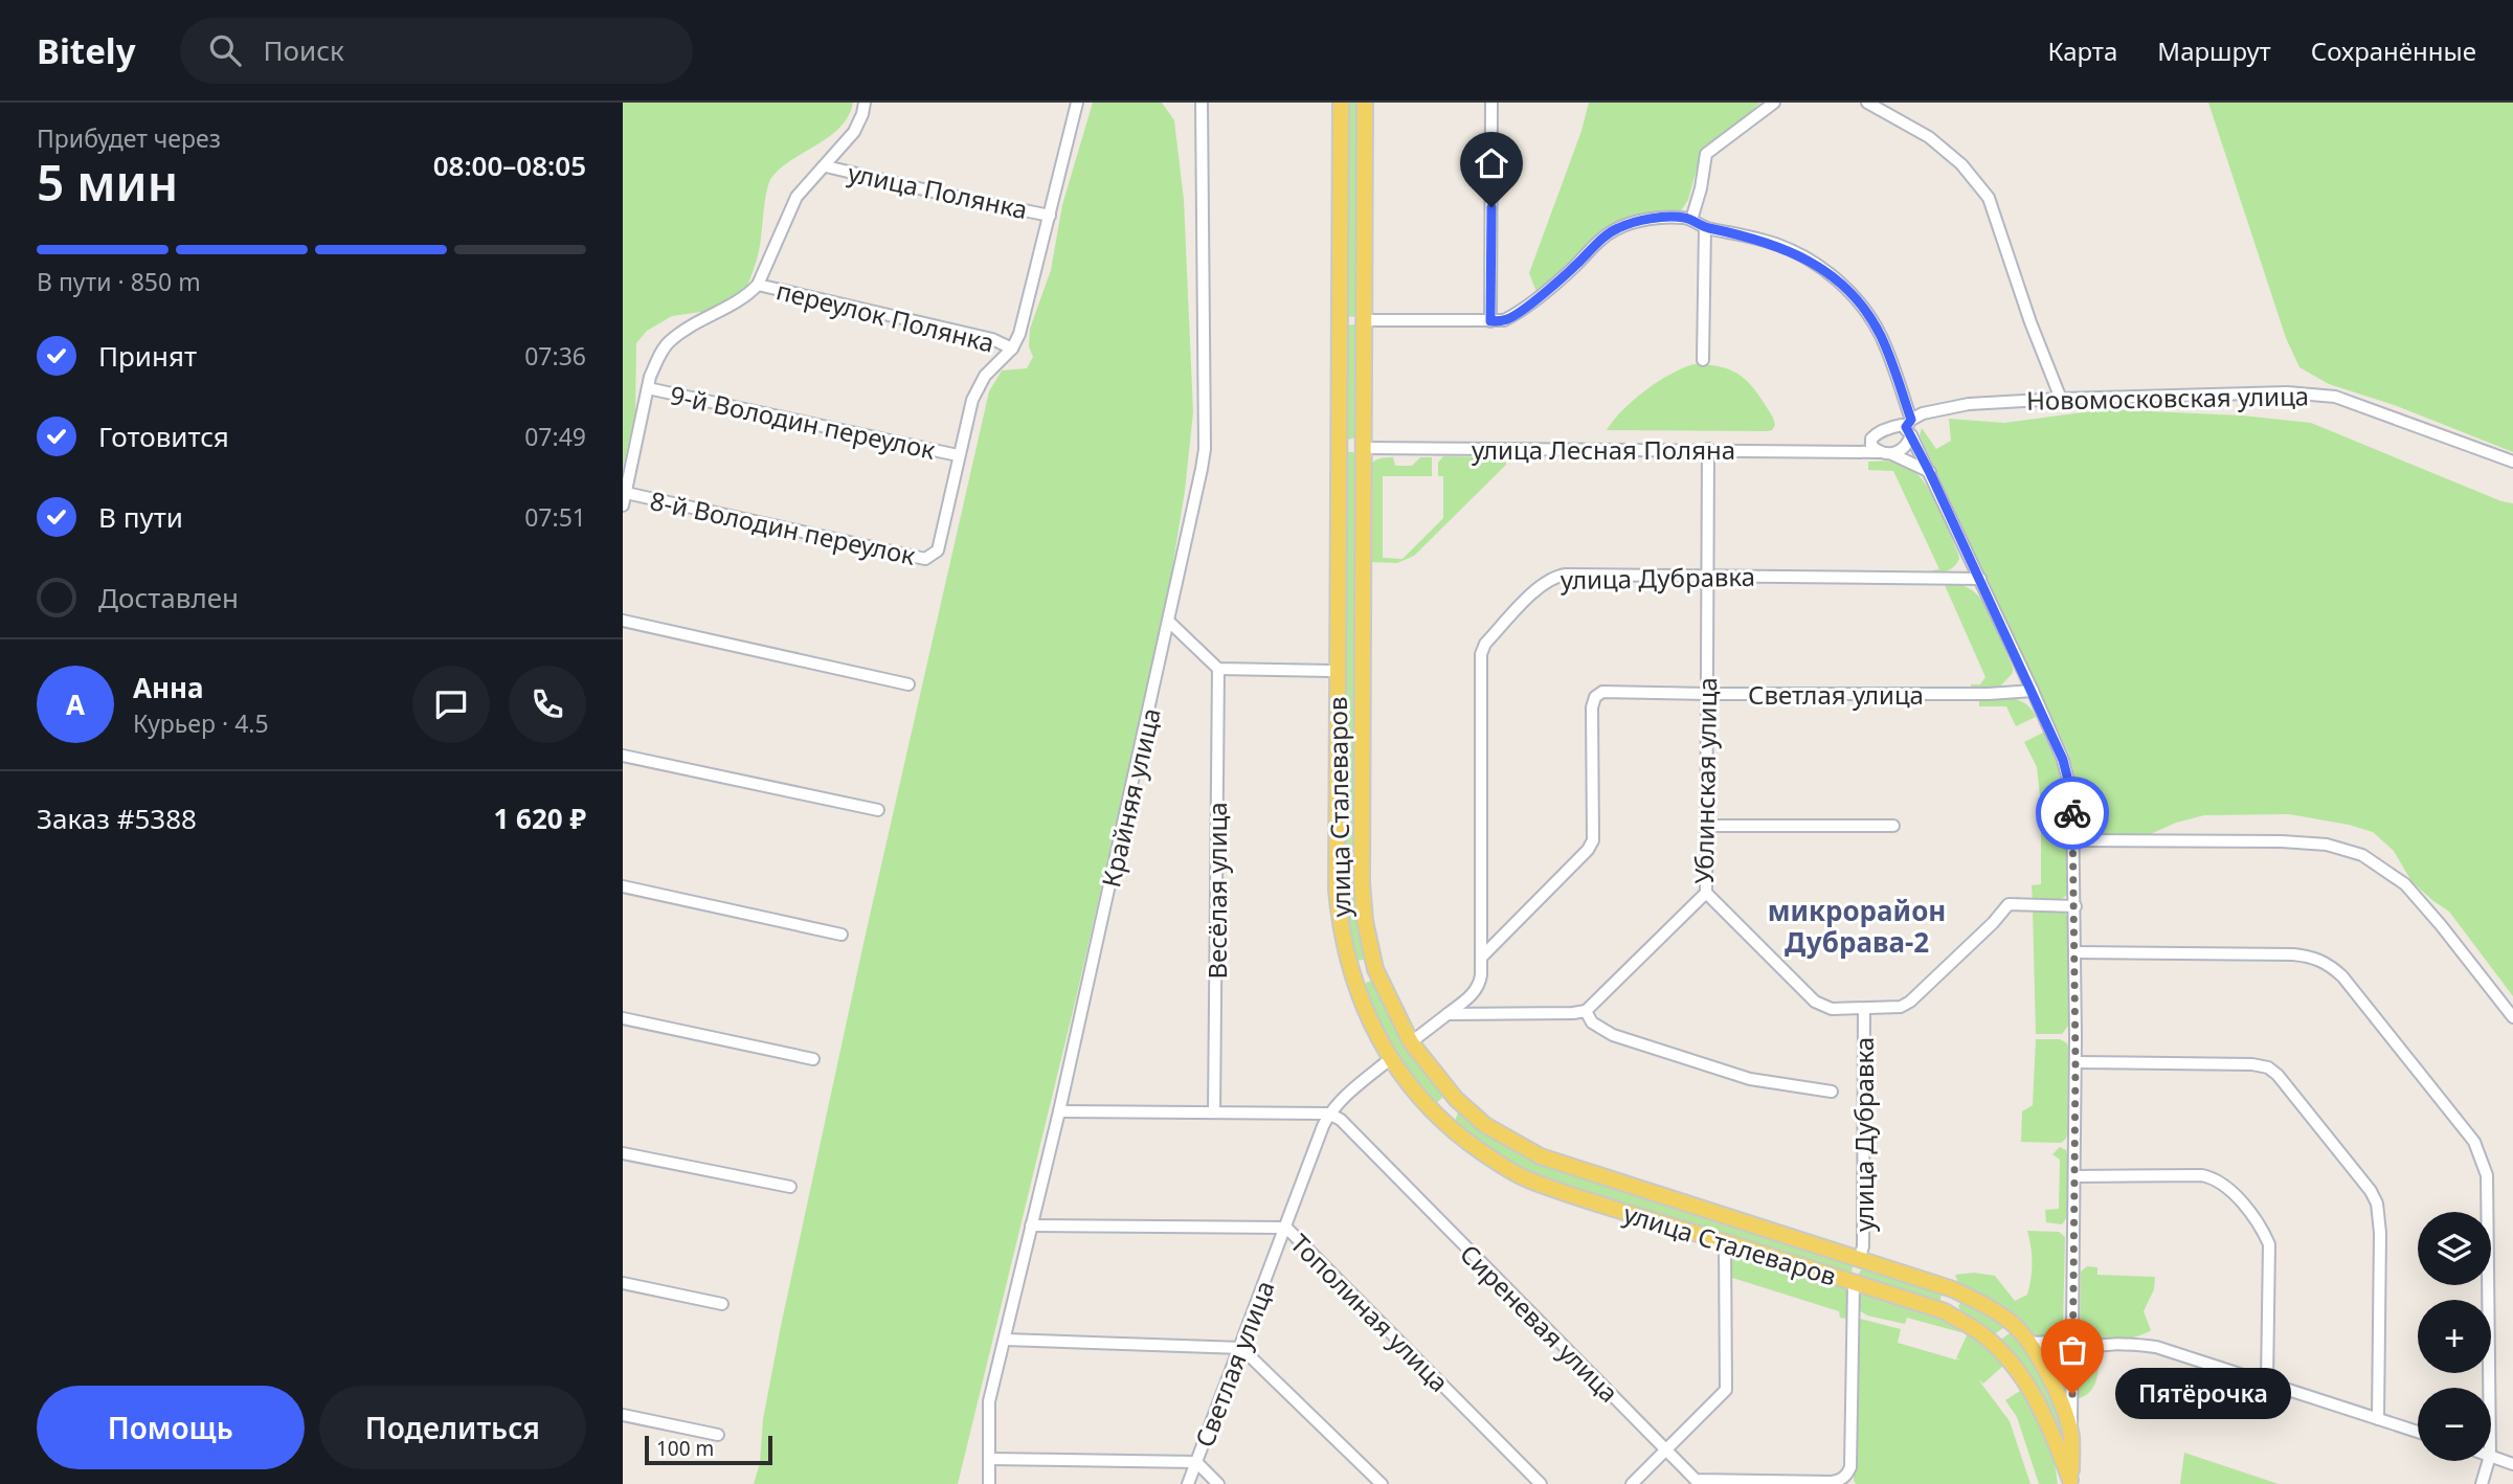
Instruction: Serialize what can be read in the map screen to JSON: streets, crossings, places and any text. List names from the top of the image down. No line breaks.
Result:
{"streets":{"main road":["улица Сталеваров"],"street":["улица Полянка","переулок Полянка","Новомосковская улица","9-й Володин переулок","улица Лесная Поляна","8-й Володин переулок","улица Дубравка","Светлая улица","Ублинская улица","Крайняя улица","Весёлая улица","Тополиная улица","Сиреневая улица"]},"crossings":[["Новомосковская улица","улица Лесная Поляна"],["9-й Володин переулок","8-й Володин переулок"],["улица Лесная Поляна","Ублинская улица"],["улица Лесная Поляна","улица Сталеваров"],["улица Дубравка","Светлая улица"],["улица Дубравка","Ублинская улица"],["улица Дубравка","улица Сталеваров"],["Светлая улица","Ублинская улица"],["Светлая улица","улица Сталеваров"],["Светлая улица","Тополиная улица"],["Светлая улица","Сиреневая улица"],["Крайняя улица","Тополиная улица"],["улица Сталеваров","Сиреневая улица"]],"districts":["микрорайон Дубрава-2"],"places":["Пятёрочка"],"scale_bar":"100 m","page":{"header":"Bitely","search":"Поиск","nav":["Карта","Маршрут","Сохранённые"],"heading":["5 мин","Прибудет через","08:00–08:05"],"panel":["Анна","Курьер · 4.5","Заказ #5388","1 620 ₽"],"bar":"В пути · 850 m","list":[["Принят","07:36"],["Готовится","07:49"],["В пути","07:51"],"Доставлен"],"round":"А","map_buttons":["+","−"],"bubble":"Пятёрочка","buttons":["Помощь","Поделиться"],"scale":"100 m"}}
